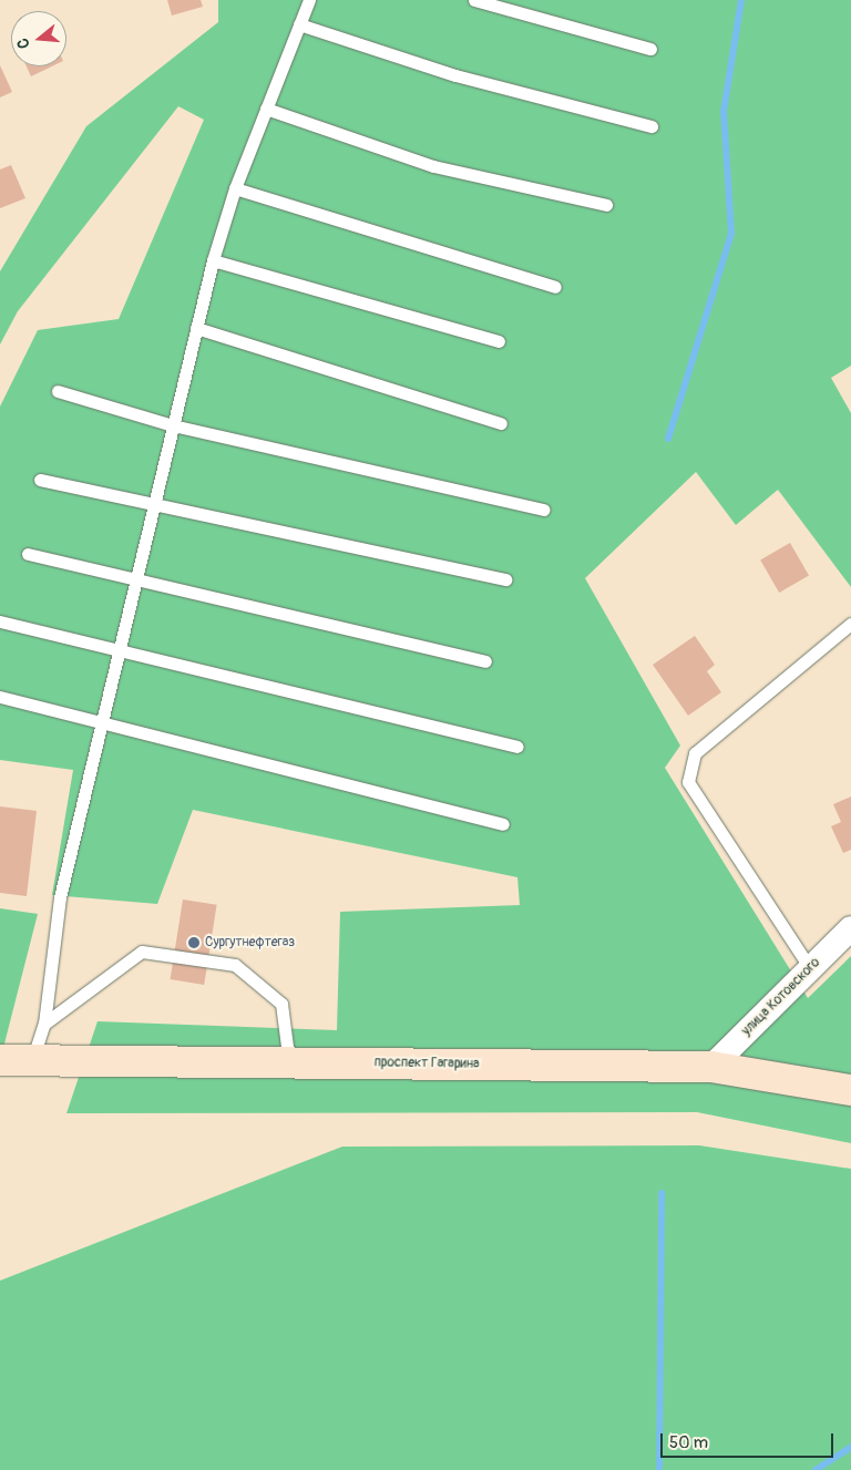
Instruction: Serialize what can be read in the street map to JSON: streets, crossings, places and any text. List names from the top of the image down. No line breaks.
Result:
{"streets":{"main road":["проспект Гагарина"],"street":["улица Котовского"]},"crossings":[["улица Котовского","проспект Гагарина"]],"places":["Сургутнефтегаз"],"scale_bar":"50 m","north":"left"}
